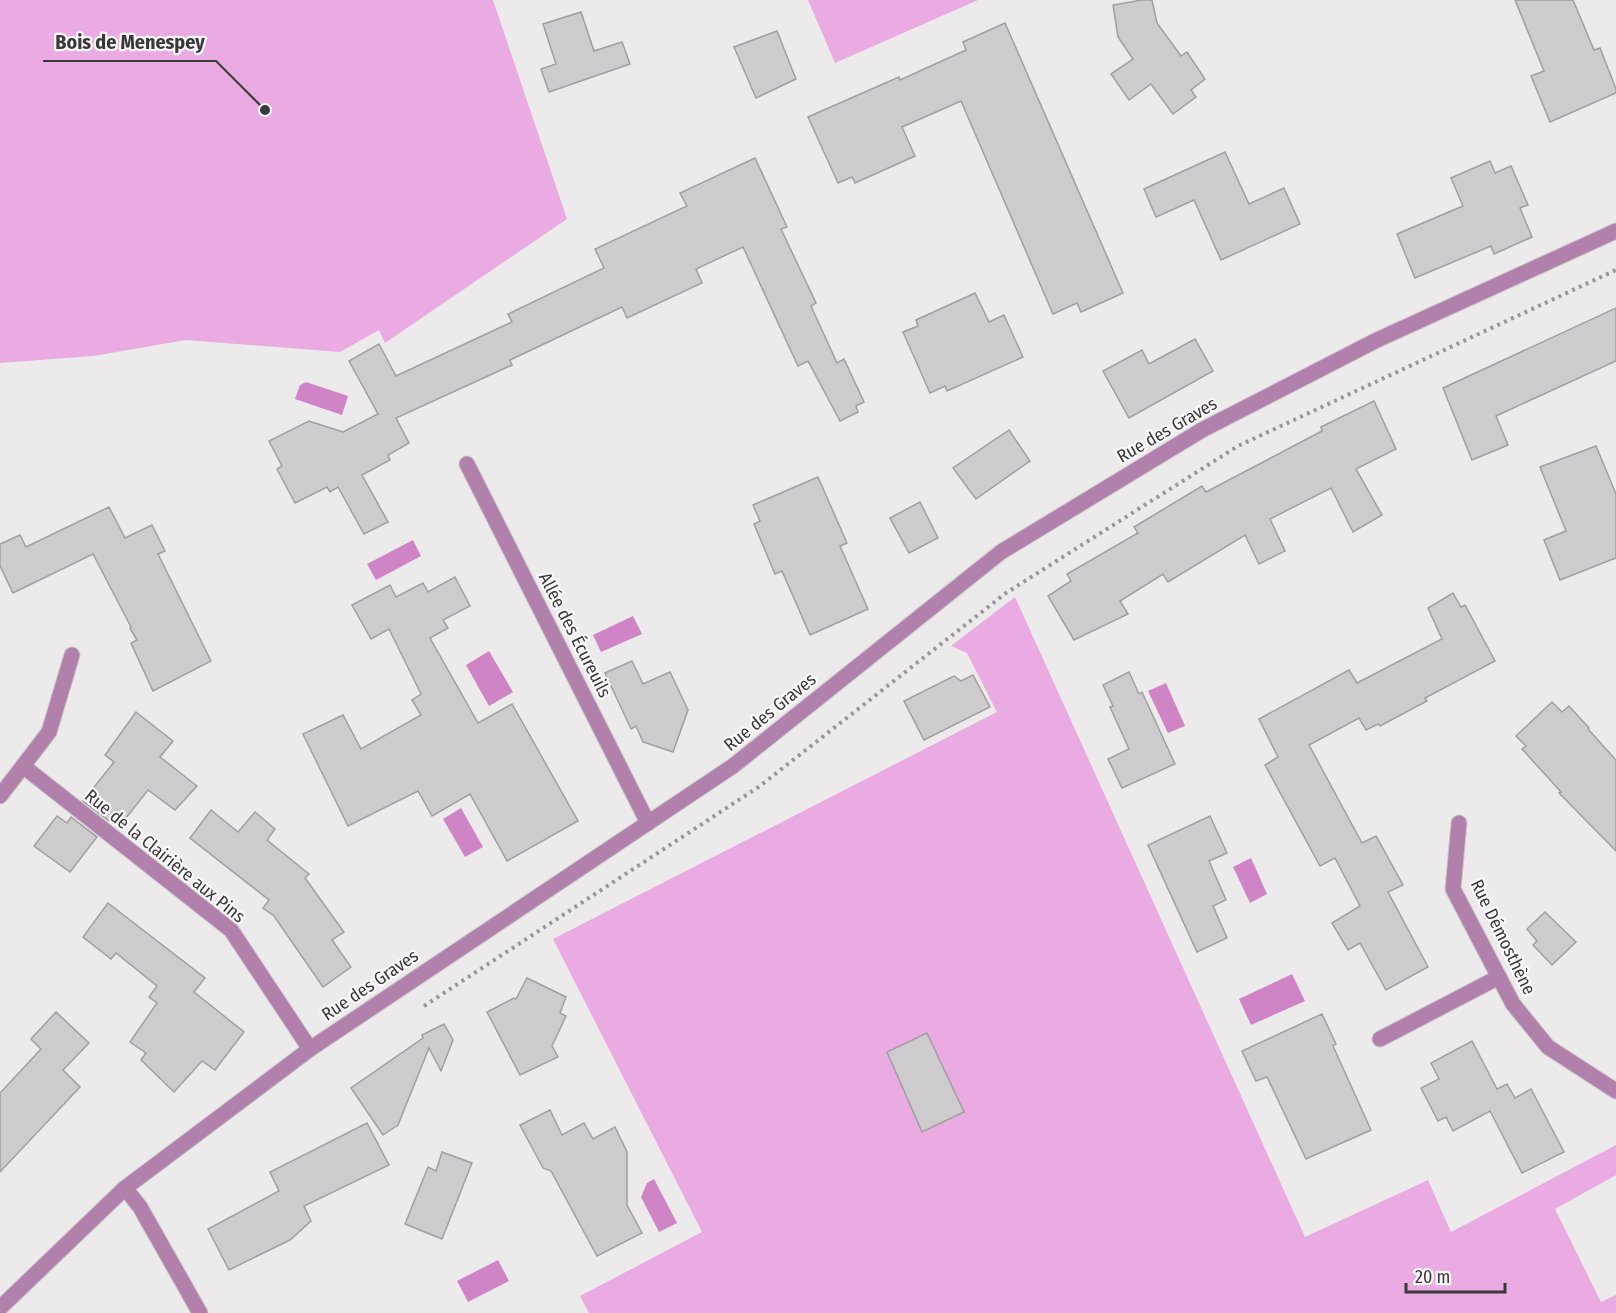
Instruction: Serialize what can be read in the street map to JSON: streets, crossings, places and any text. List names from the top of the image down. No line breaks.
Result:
{"streets":{"street":["Rue des Graves","Allée des Écureuils","Rue de la Clairière aux Pins","Rue Démosthène"]},"crossings":[["Rue des Graves","Allée des Écureuils"],["Rue des Graves","Rue de la Clairière aux Pins"]],"places":["Bois de Menespey"],"scale_bar":"20 m"}
